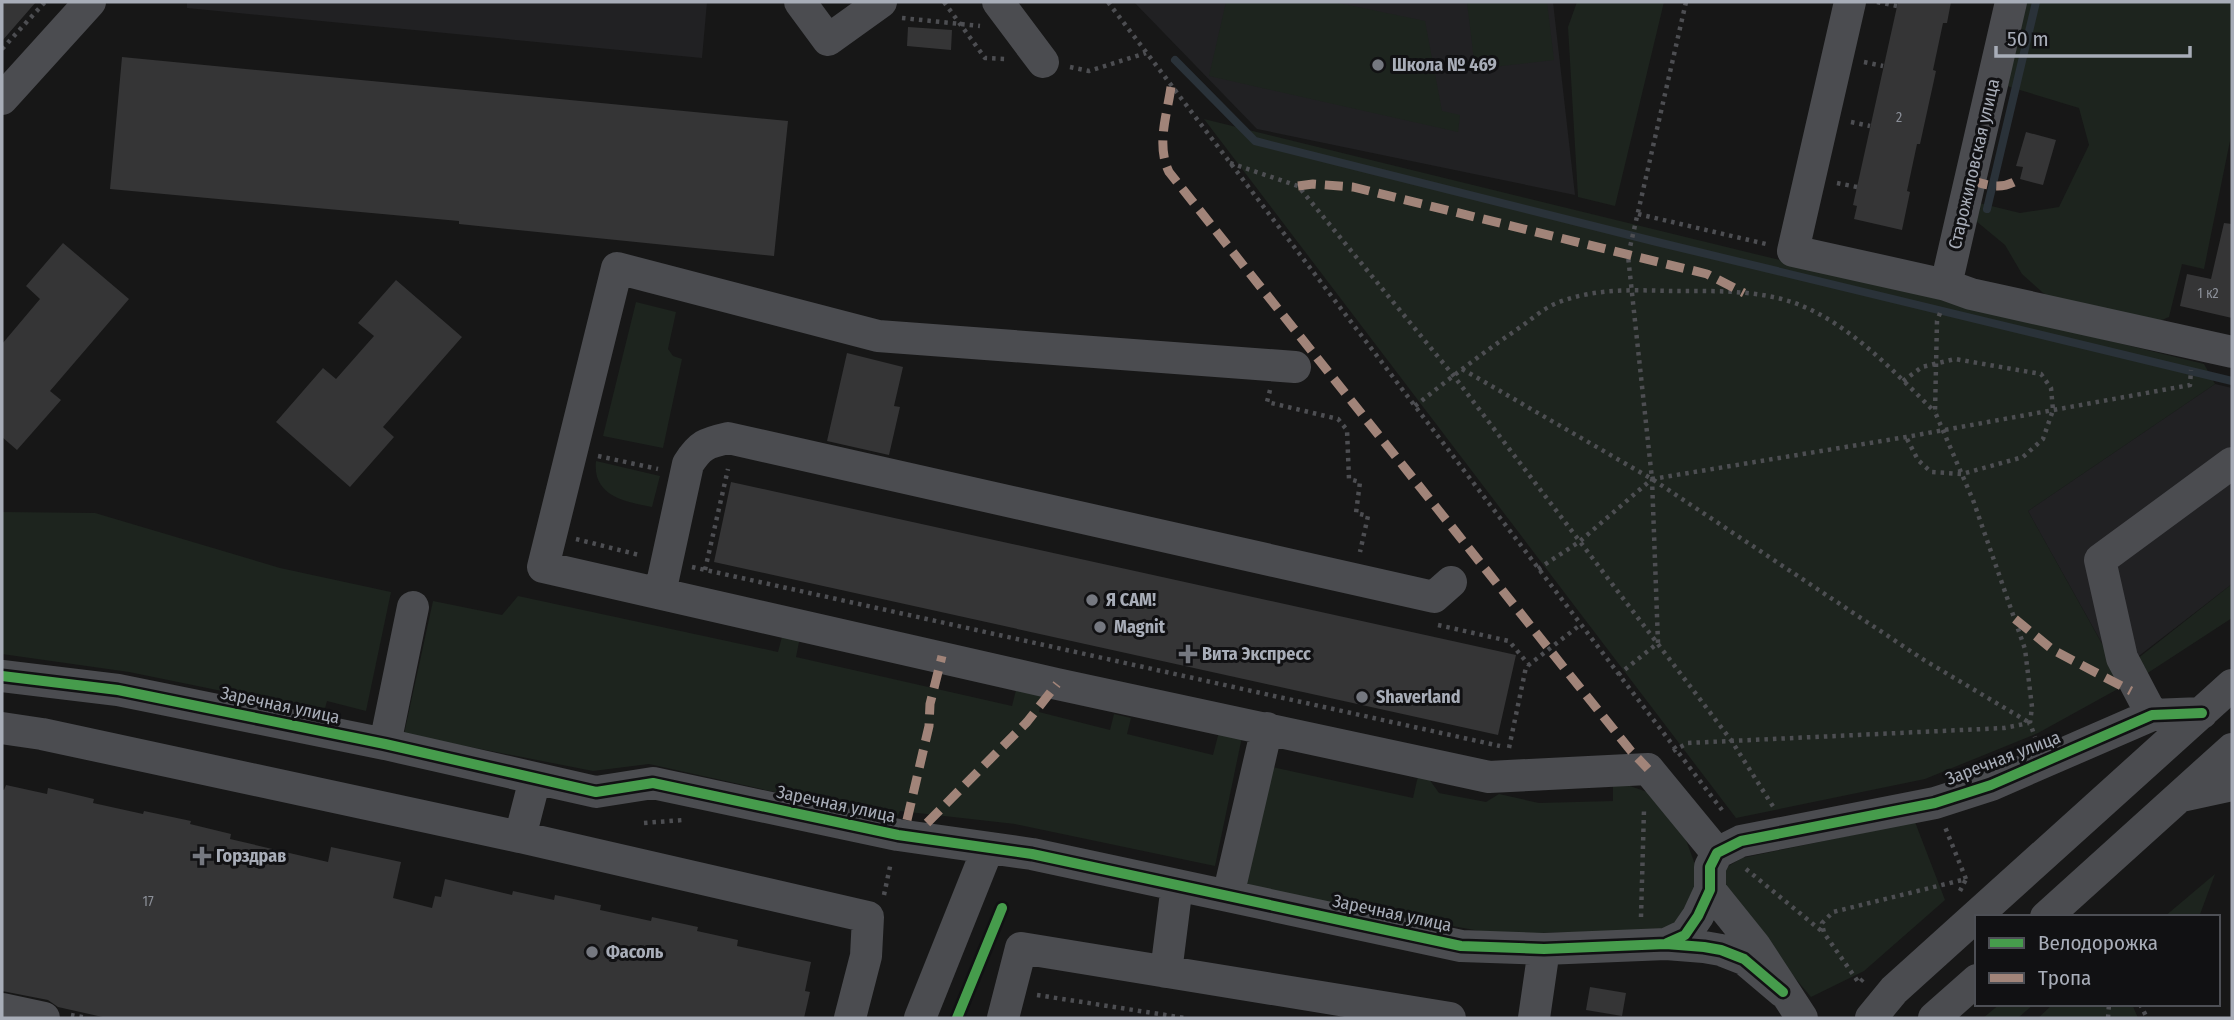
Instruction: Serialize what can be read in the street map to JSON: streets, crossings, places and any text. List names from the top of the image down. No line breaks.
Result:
{"streets":{"street":["Старожиловская улица","Заречная улица"]},"places":{"other":["Школа № 469","Я САМ!","Magnit","Shaverland","Фасоль"],"health":["Вита Экспресс","Горздрав"]},"house_numbers":["2","1 к2","17"],"legend":["Велодорожка","Тропа"],"scale_bar":"50 m"}
